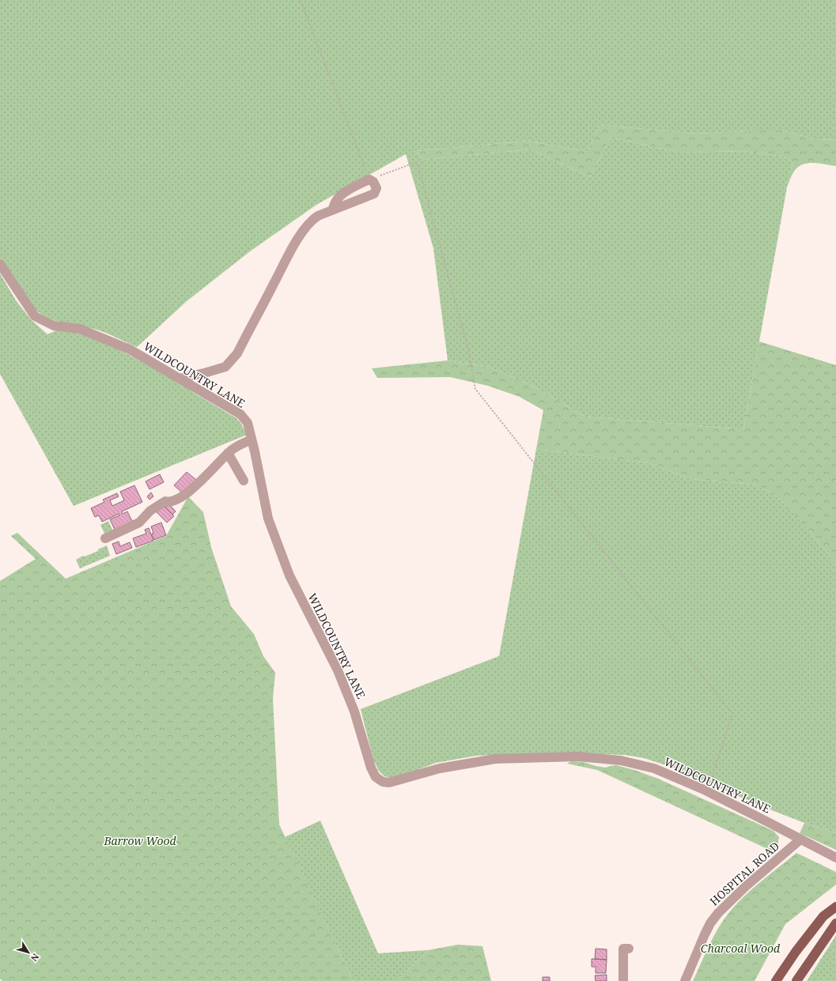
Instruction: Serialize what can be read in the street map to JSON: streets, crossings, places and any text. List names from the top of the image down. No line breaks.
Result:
{"streets":{"street":["WILDCOUNTRY LANE","HOSPITAL ROAD"]},"crossings":[["WILDCOUNTRY LANE","HOSPITAL ROAD"]],"parks":["Barrow Wood","Charcoal Wood"],"north":"bottom right"}
